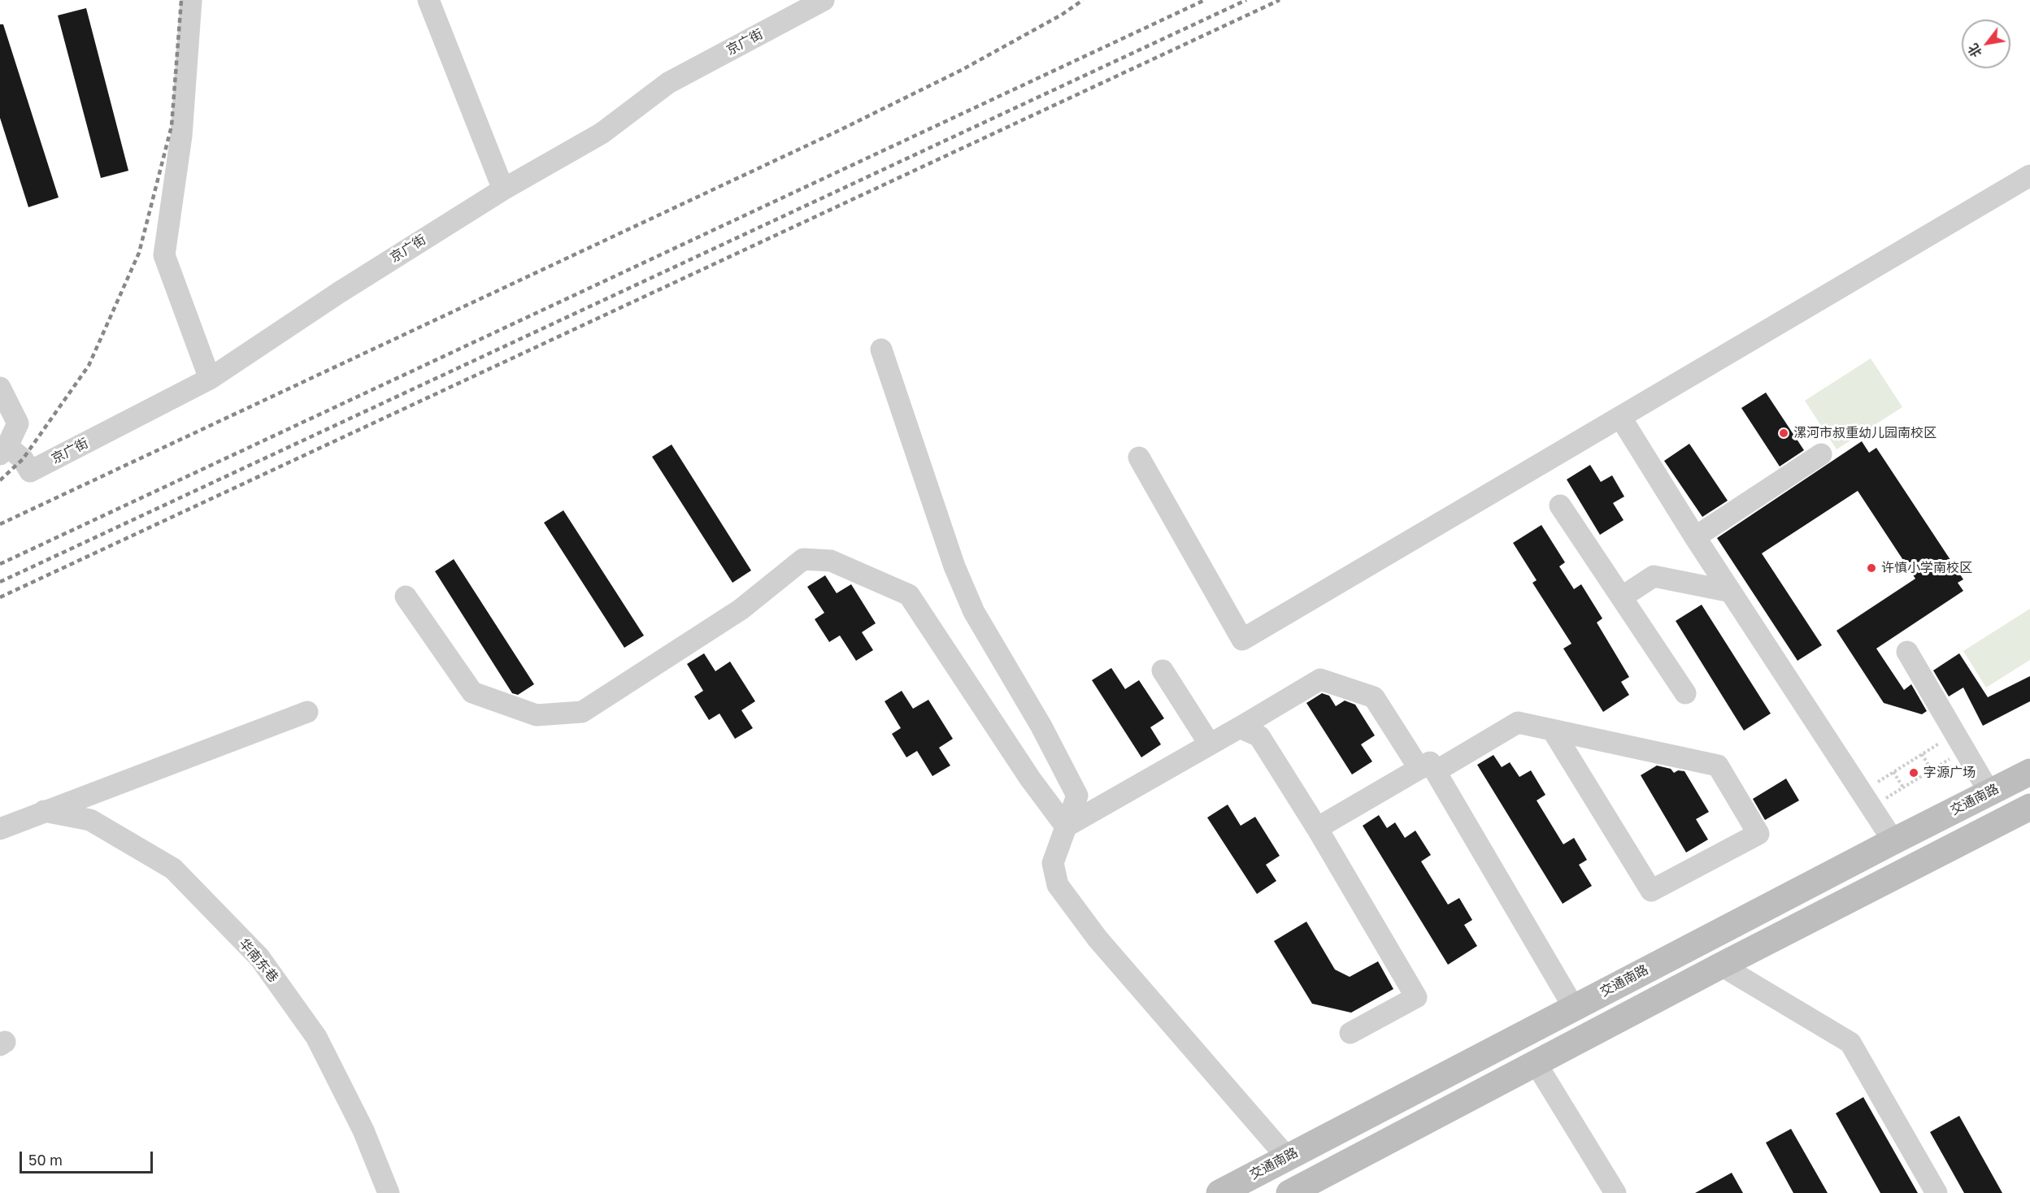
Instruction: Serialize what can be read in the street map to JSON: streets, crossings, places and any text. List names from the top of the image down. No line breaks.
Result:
{"streets":{"main road":["交通南路"],"street":["京广街","华南东巷"]},"places":["漯河市叔重幼儿园南校区","许慎小学南校区","字源广场"],"scale_bar":"50 m","north":"bottom left"}
